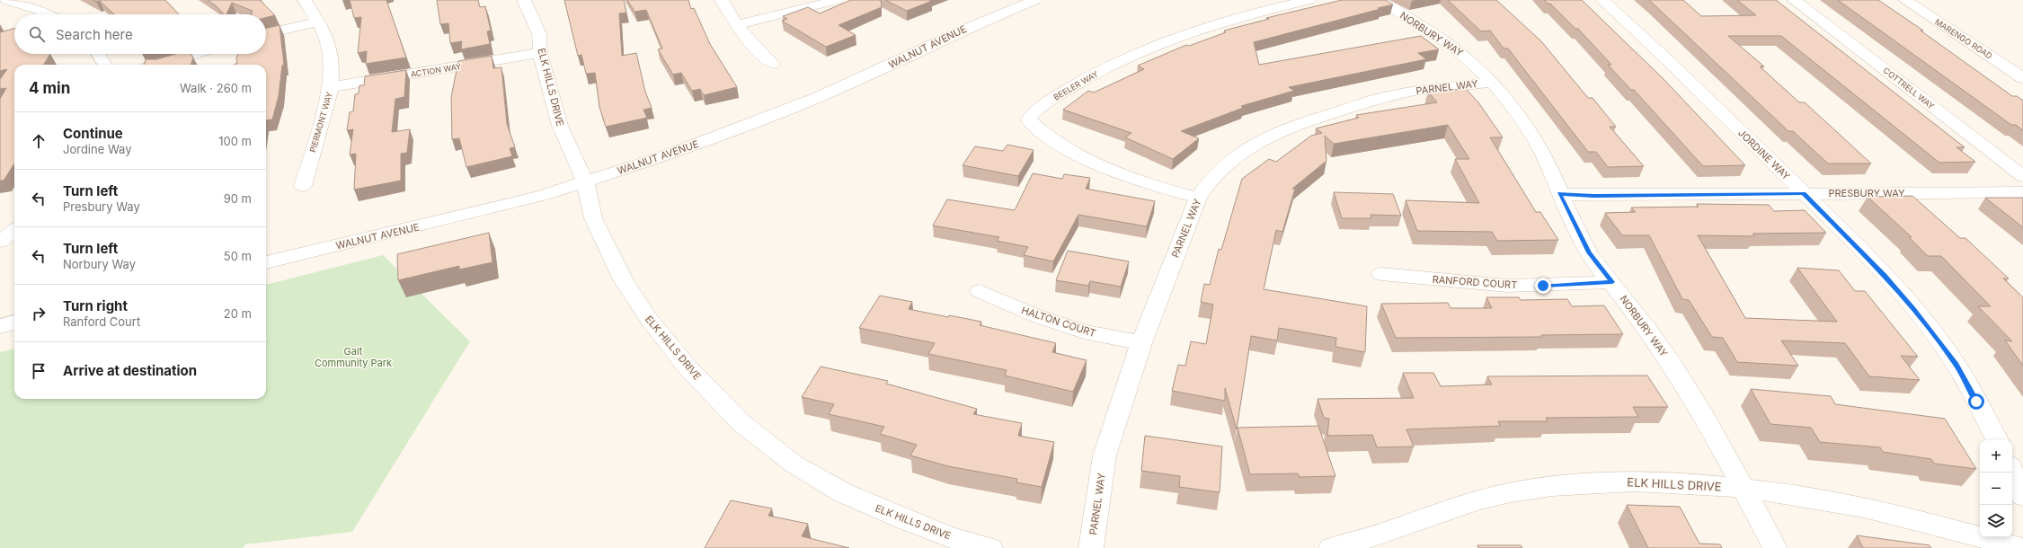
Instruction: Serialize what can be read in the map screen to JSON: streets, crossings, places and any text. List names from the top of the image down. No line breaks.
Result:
{"streets":{"street":["NORBURY WAY","MARENGO ROAD","WALNUT AVENUE","ACTION WAY","BEELER WAY","ELK HILLS DRIVE","PARNEL WAY","COTTRELL WAY","PIERMONT WAY","JORDINE WAY","PRESBURY WAY","RANFORD COURT","HALTON COURT"]},"crossings":[["NORBURY WAY","ELK HILLS DRIVE"],["NORBURY WAY","PARNEL WAY"],["NORBURY WAY","PRESBURY WAY"],["NORBURY WAY","RANFORD COURT"],["WALNUT AVENUE","ELK HILLS DRIVE"],["ACTION WAY","ELK HILLS DRIVE"],["ACTION WAY","PIERMONT WAY"],["BEELER WAY","PARNEL WAY"],["PARNEL WAY","HALTON COURT"],["JORDINE WAY","PRESBURY WAY"]],"parks":["Galt Community Park"],"page":{"search":"Search here","heading":["4 min","Walk · 260 m"],"list":[["Continue","Jordine Way","100 m"],["Turn left","Presbury Way","90 m"],["Turn left","Norbury Way","50 m"],["Turn right","Ranford Court","20 m"],"Arrive at destination"],"map_buttons":["+","−"]}}
